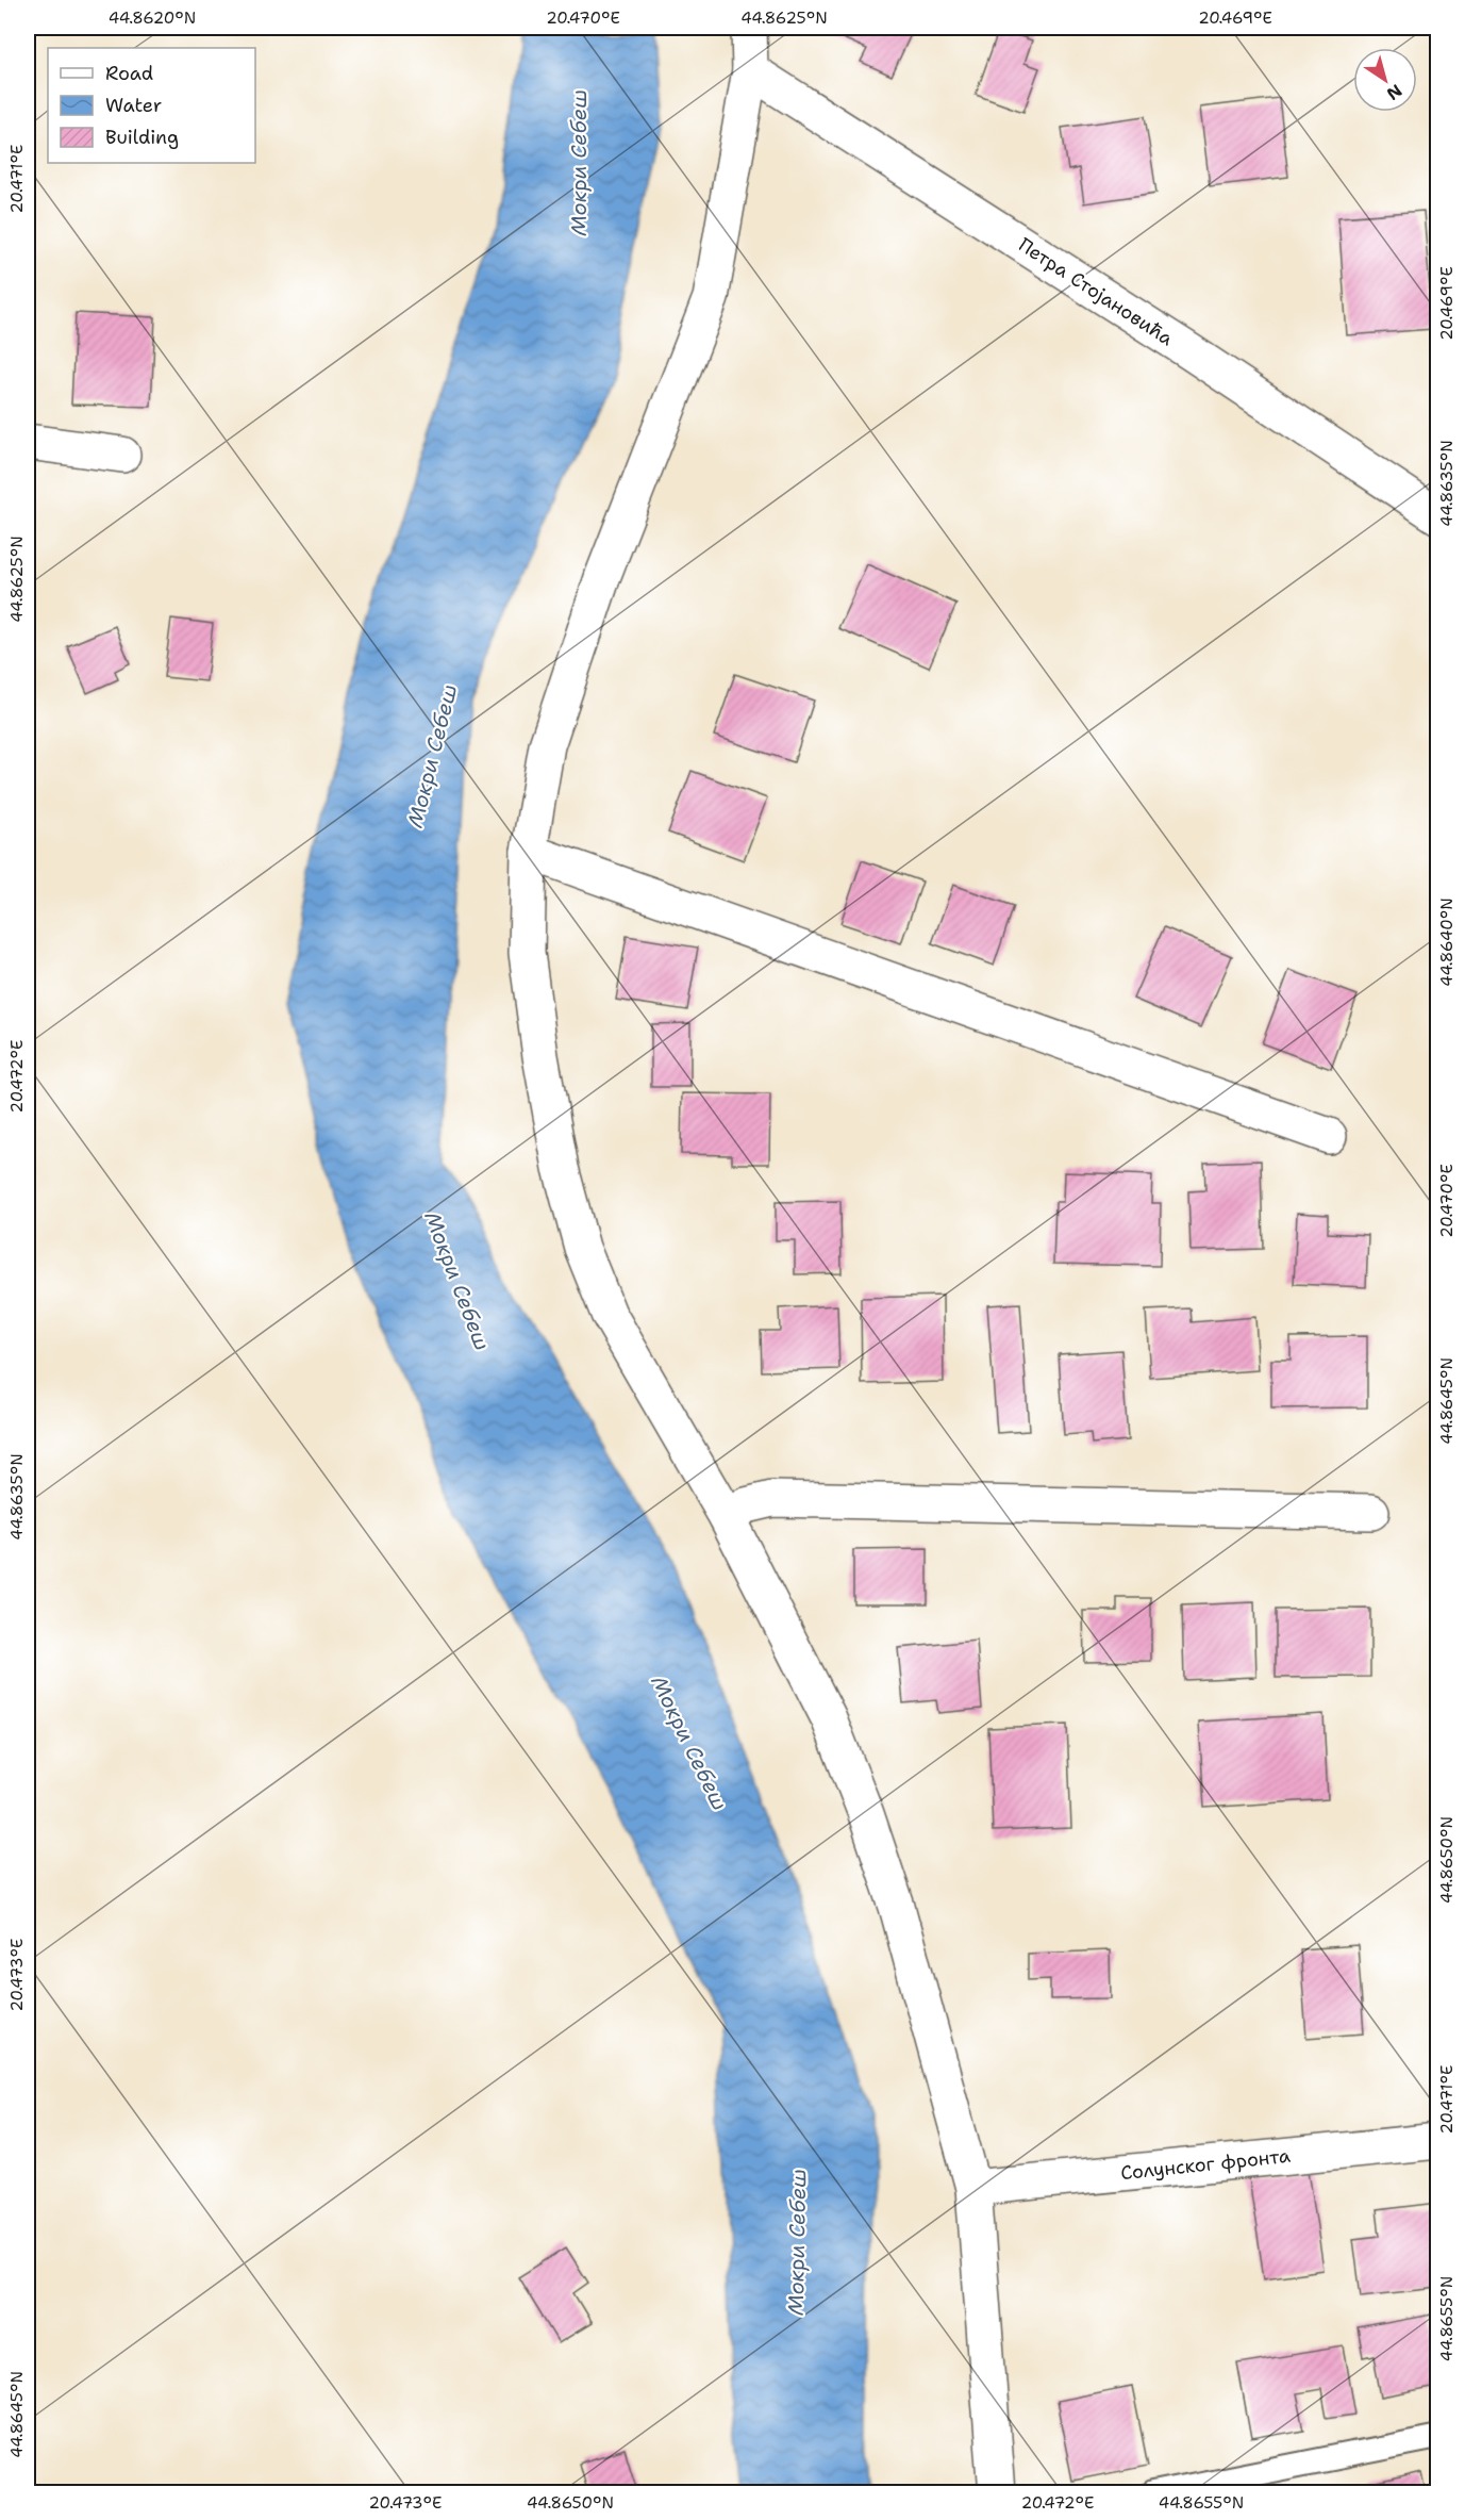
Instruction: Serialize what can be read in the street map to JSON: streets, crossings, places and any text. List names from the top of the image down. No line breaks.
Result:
{"streets":{"street":["Петра Стојановића","Солунског фронта"]},"water":["Мокри Себеш"],"legend":["Road","Water","Building"],"north":"bottom right","coordinates":["44.8620°N","20.470°E","44.8625°N","20.469°E","20.471°E","44.8635°N","44.8640°N","20.472°E","44.8645°N","44.8650°N","20.473°E","44.8655°N"]}
